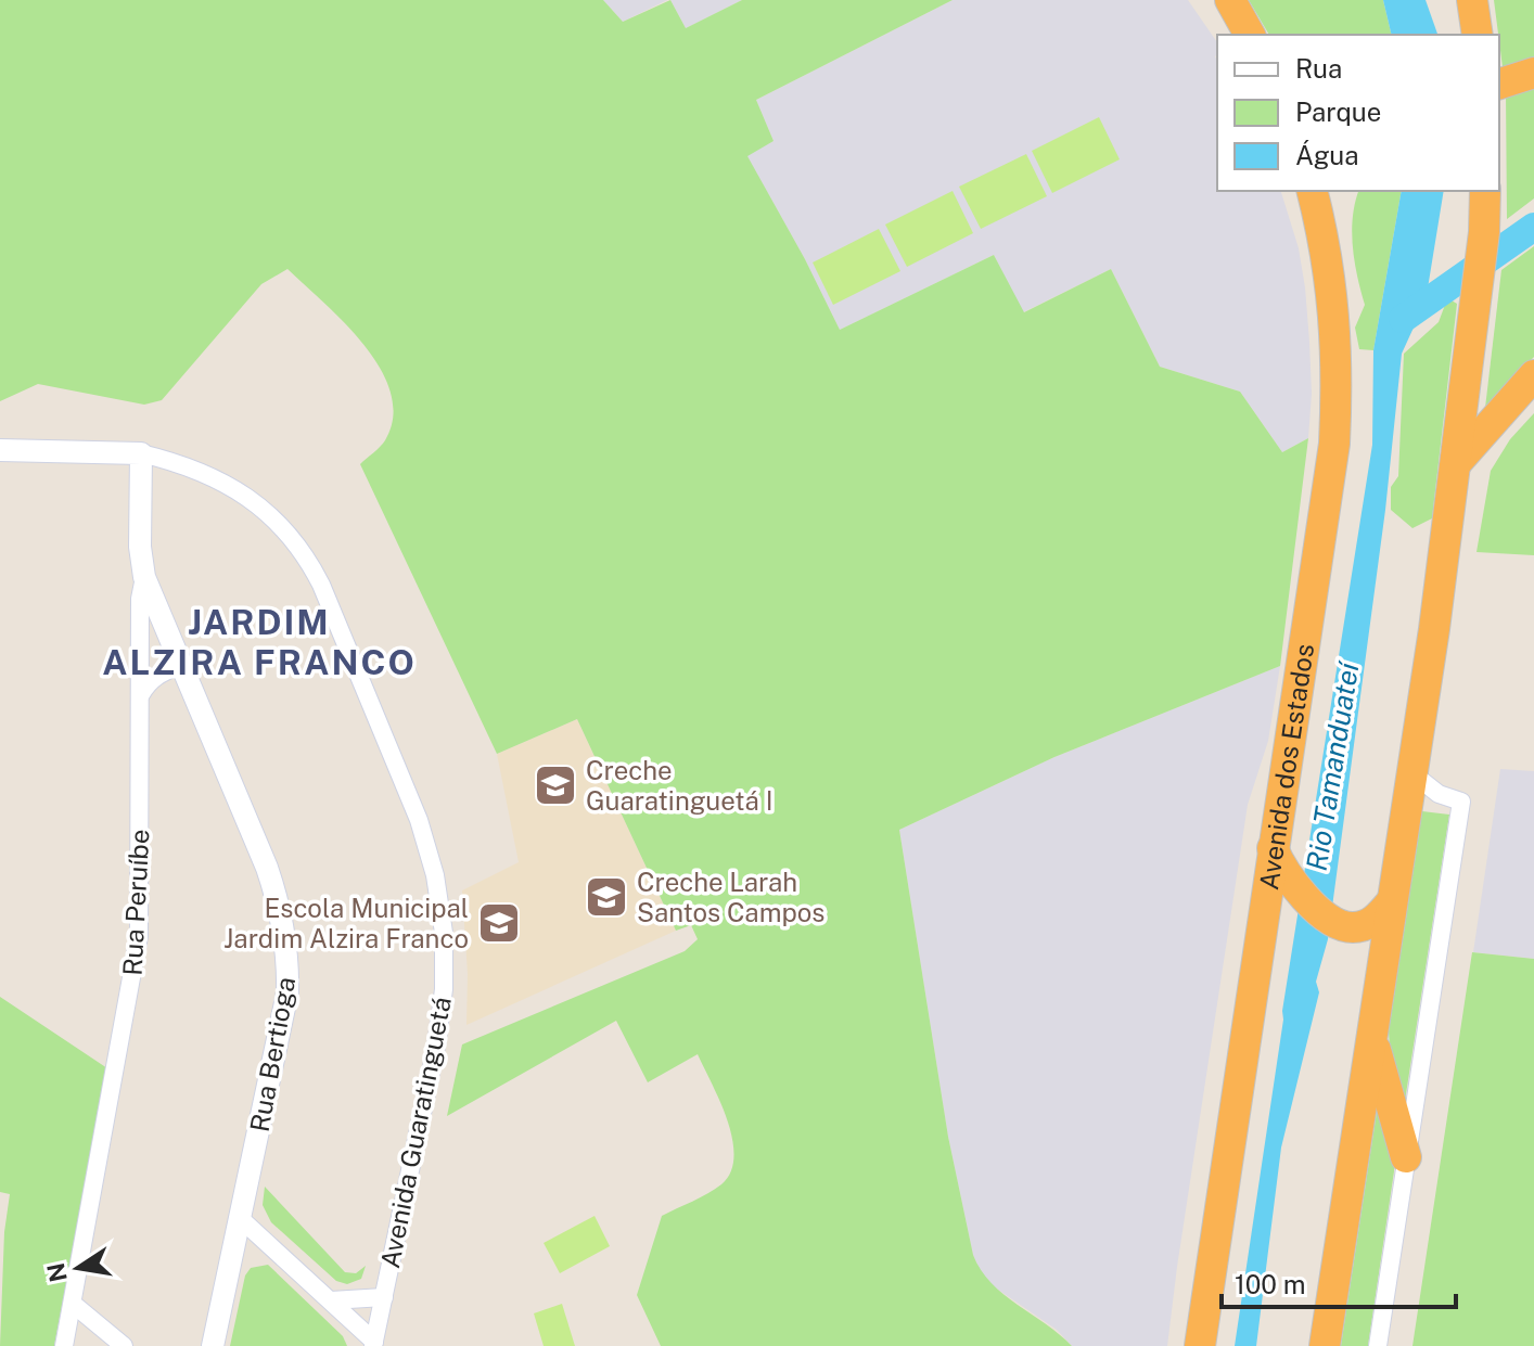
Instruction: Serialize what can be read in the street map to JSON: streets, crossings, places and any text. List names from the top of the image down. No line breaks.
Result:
{"streets":{"highway":["Avenida dos Estados"],"street":["Rua Peruíbe","Rua Bertioga","Avenida Guaratinguetá"]},"crossings":[["Rua Peruíbe","Rua Bertioga"],["Rua Peruíbe","Avenida Guaratinguetá"]],"districts":["JARDIM ALZIRA FRANCO"],"water":["Rio Tamanduateí"],"places":{"school or university":["Creche Guaratinguetá I","Creche Larah Santos Campos","Escola Municipal Jardim Alzira Franco"]},"legend":["Rua","Parque","Água"],"scale_bar":"100 m","north":"left"}
